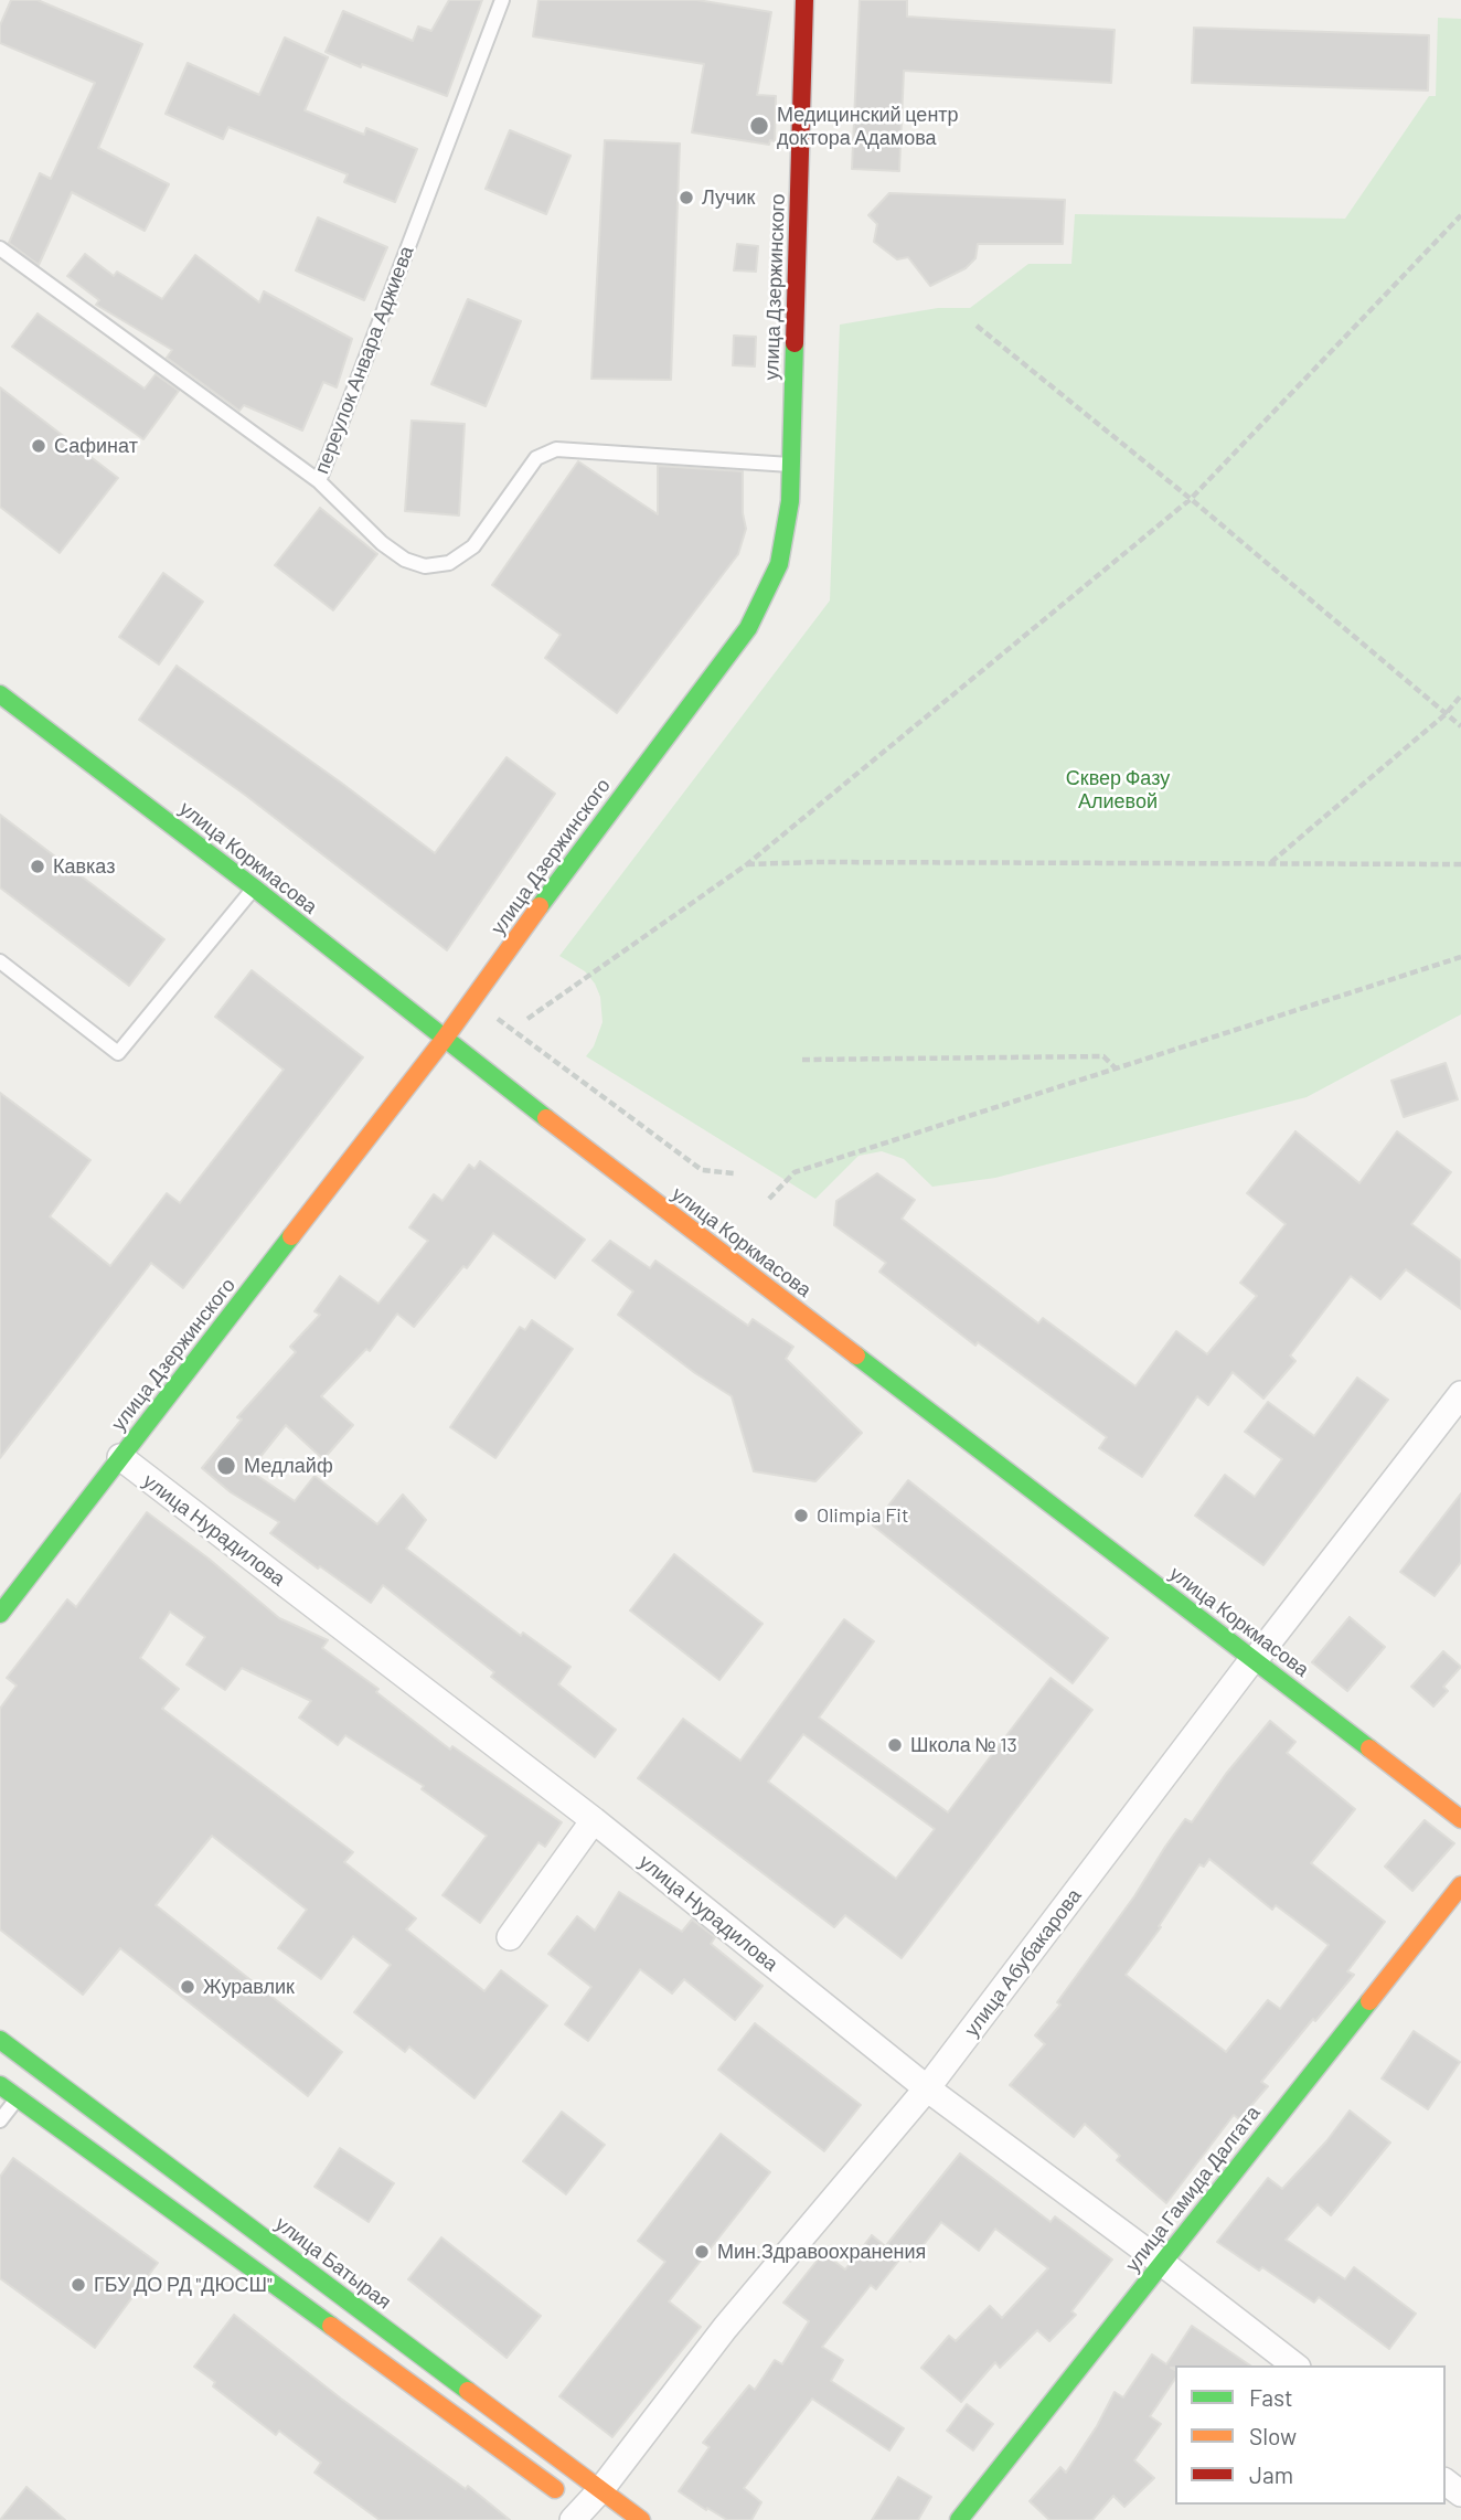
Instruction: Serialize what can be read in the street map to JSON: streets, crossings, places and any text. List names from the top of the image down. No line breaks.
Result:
{"streets":{"main road":["улица Дзержинского","улица Коркмасова","улица Гамида Далгата","улица Батырая"],"street":["улица Нурадилова","улица Абубакарова"],"lane":["переулок Анвара Аджиева"]},"crossings":[["улица Дзержинского","улица Коркмасова"],["улица Дзержинского","улица Нурадилова"],["улица Коркмасова","улица Абубакарова"],["улица Нурадилова","улица Абубакарова"],["улица Нурадилова","улица Гамида Далгата"],["улица Абубакарова","улица Батырая"]],"parks":["Сквер Фазу Алиевой"],"places":["Медицинский центр доктора Адамова","Лучик","Сафинат","Кавказ","Медлайф","Olimpia Fit","Школа № 13","Журавлик","Мин.Здравоохранения","ГБУ ДО РД \"ДЮСШ\""],"legend":["Fast","Slow","Jam"]}
